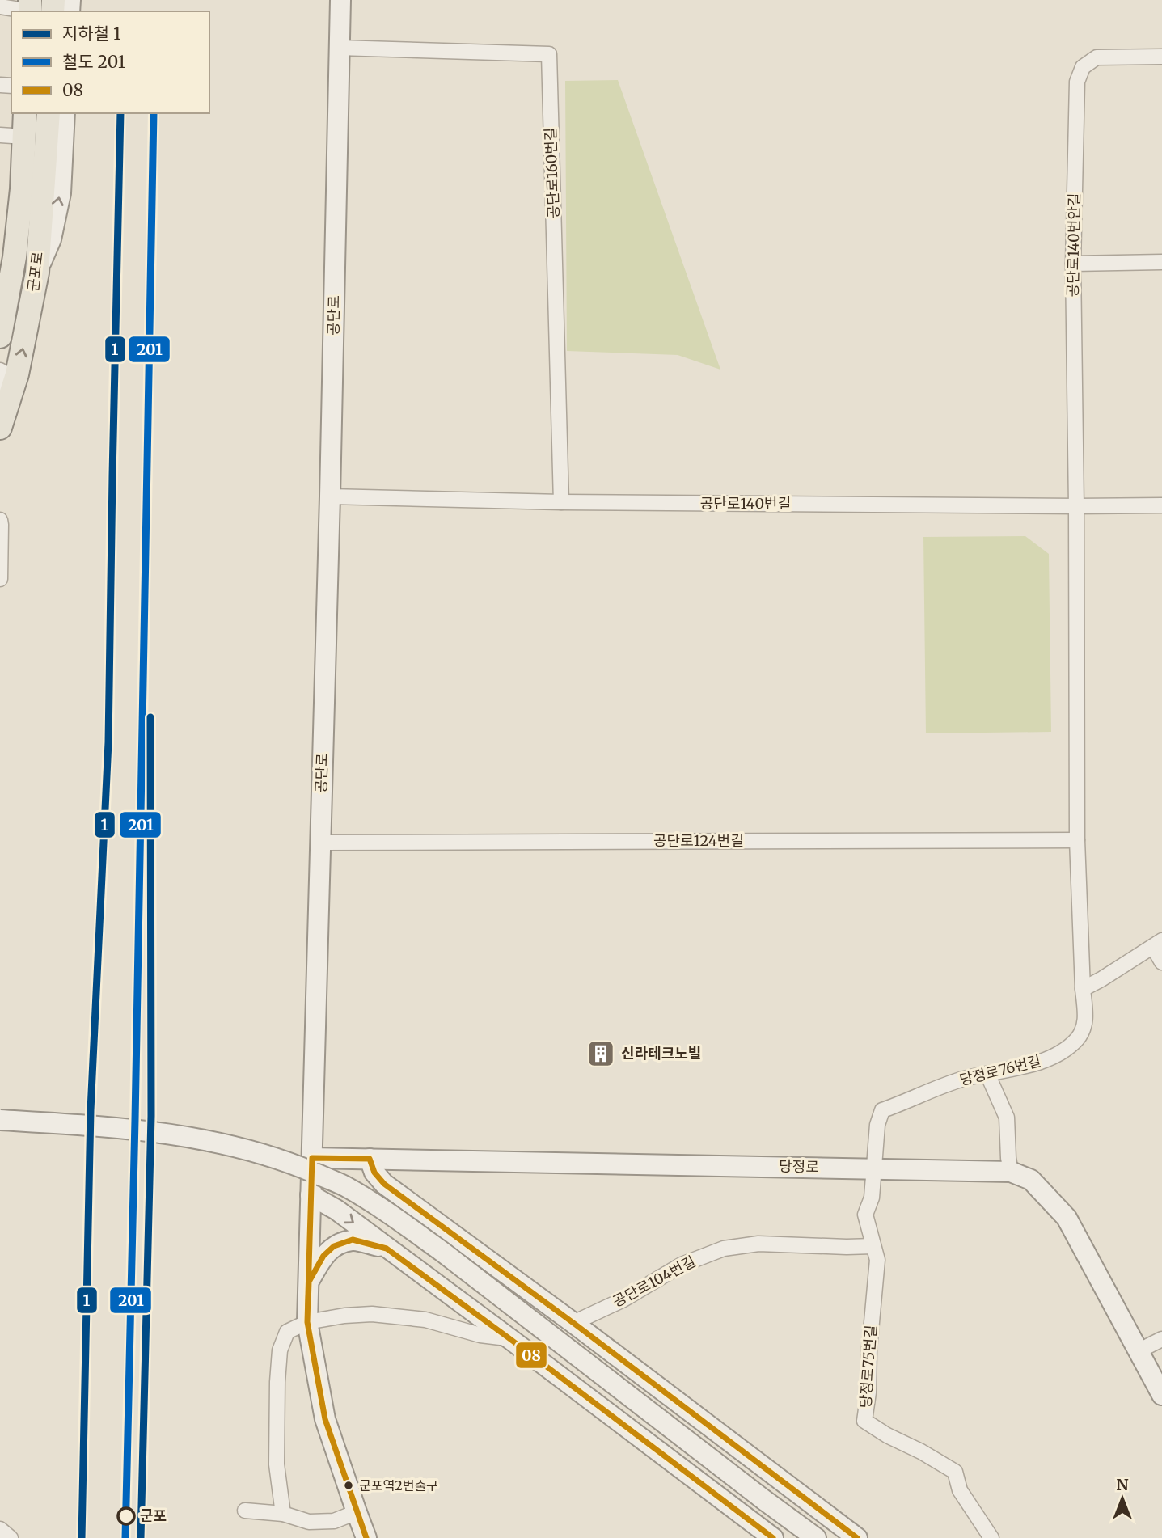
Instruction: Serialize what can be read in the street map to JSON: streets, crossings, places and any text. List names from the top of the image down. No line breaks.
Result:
{"streets":{"main road":["군포로"],"street":["공단로160번길","공단로140번안길","공단로","공단로140번길","공단로124번길","당정로76번길","당정로","공단로104번길","당정로75번길"]},"crossings":[["공단로160번길","공단로"],["공단로160번길","공단로140번길"],["공단로140번안길","공단로140번길"],["공단로140번안길","공단로124번길"],["공단로140번안길","당정로76번길"],["공단로","공단로140번길"],["공단로","공단로124번길"],["공단로","당정로"],["공단로124번길","당정로76번길"],["당정로76번길","당정로"],["당정로76번길","당정로75번길"],["당정로","당정로75번길"],["공단로104번길","당정로75번길"]],"places":{"building":["신라테크노빌"],"other":["군포역2번출구","군포"]},"lines":["metro line 1","rail line 201","transit line 08"],"legend":["지하철 1","철도 201","08"],"north":"top"}
